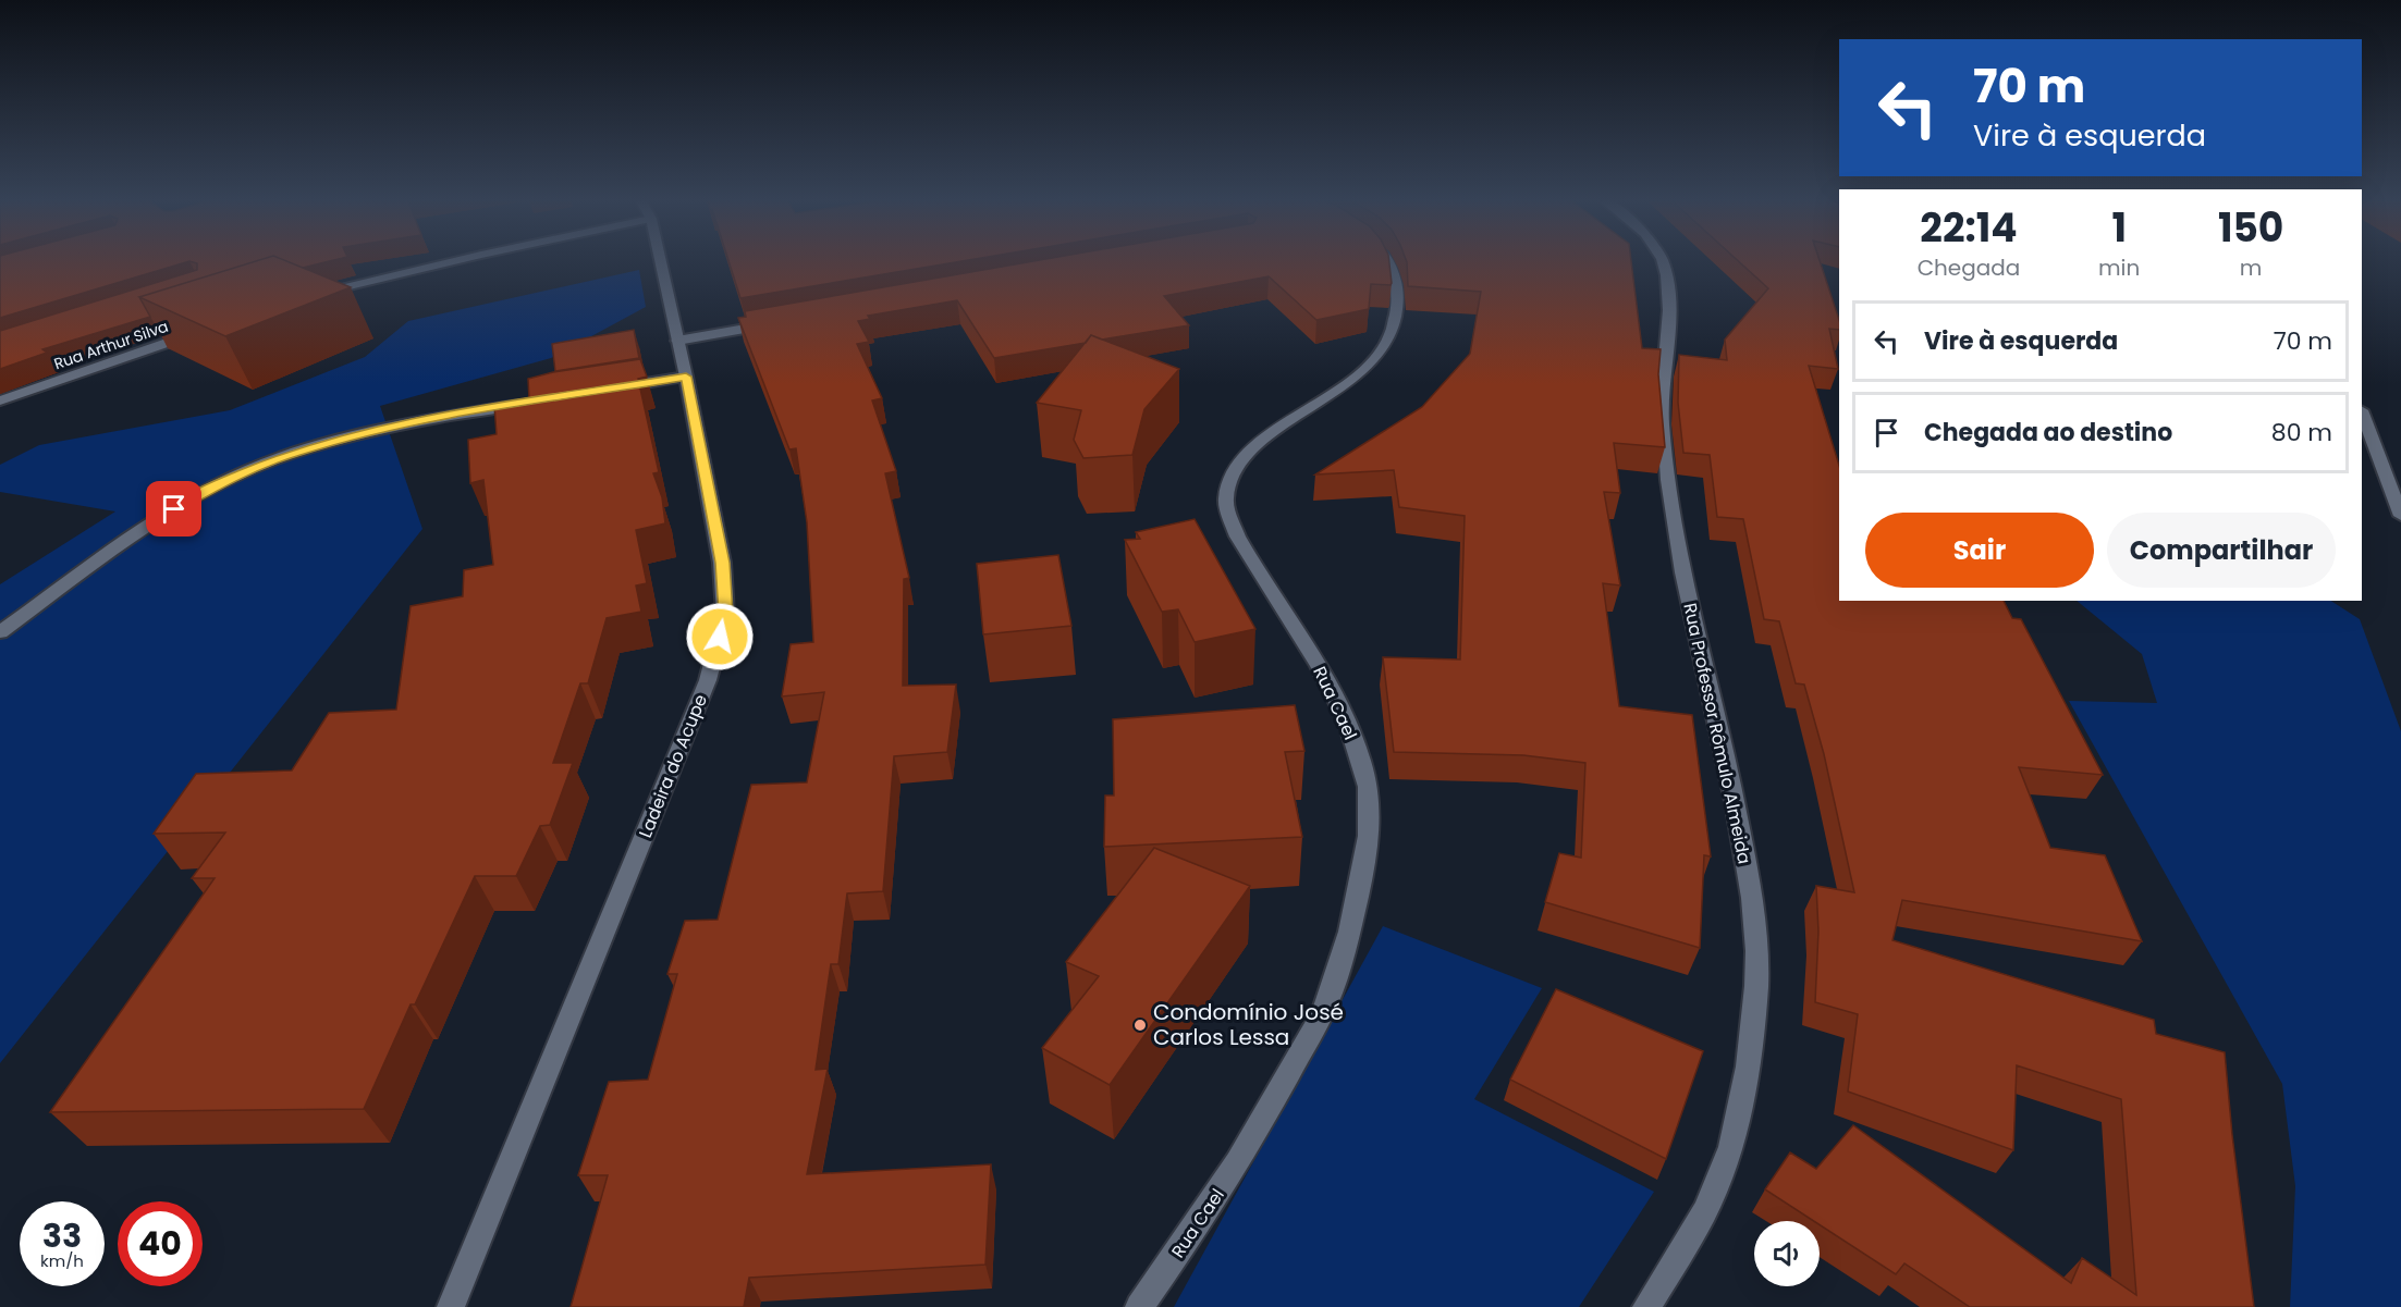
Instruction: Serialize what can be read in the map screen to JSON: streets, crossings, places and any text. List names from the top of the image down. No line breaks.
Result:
{"streets":{"street":["Rua Arthur Silva","Rua Cael","Rua Professor Rômulo Almeida","Ladeira do Acupe"]},"places":["Condomínio José Carlos Lessa"],"page":{"turn":["70 m","Vire à esquerda"],"eta":["22:14","Chegada","1","min","150","m"],"list":[{"name":"Vire à esquerda","value":"70 m"},{"name":"Chegada ao destino","value":"80 m"}],"buttons":["Sair","Compartilhar"],"speed":"33 km/h","limit":"40"}}
